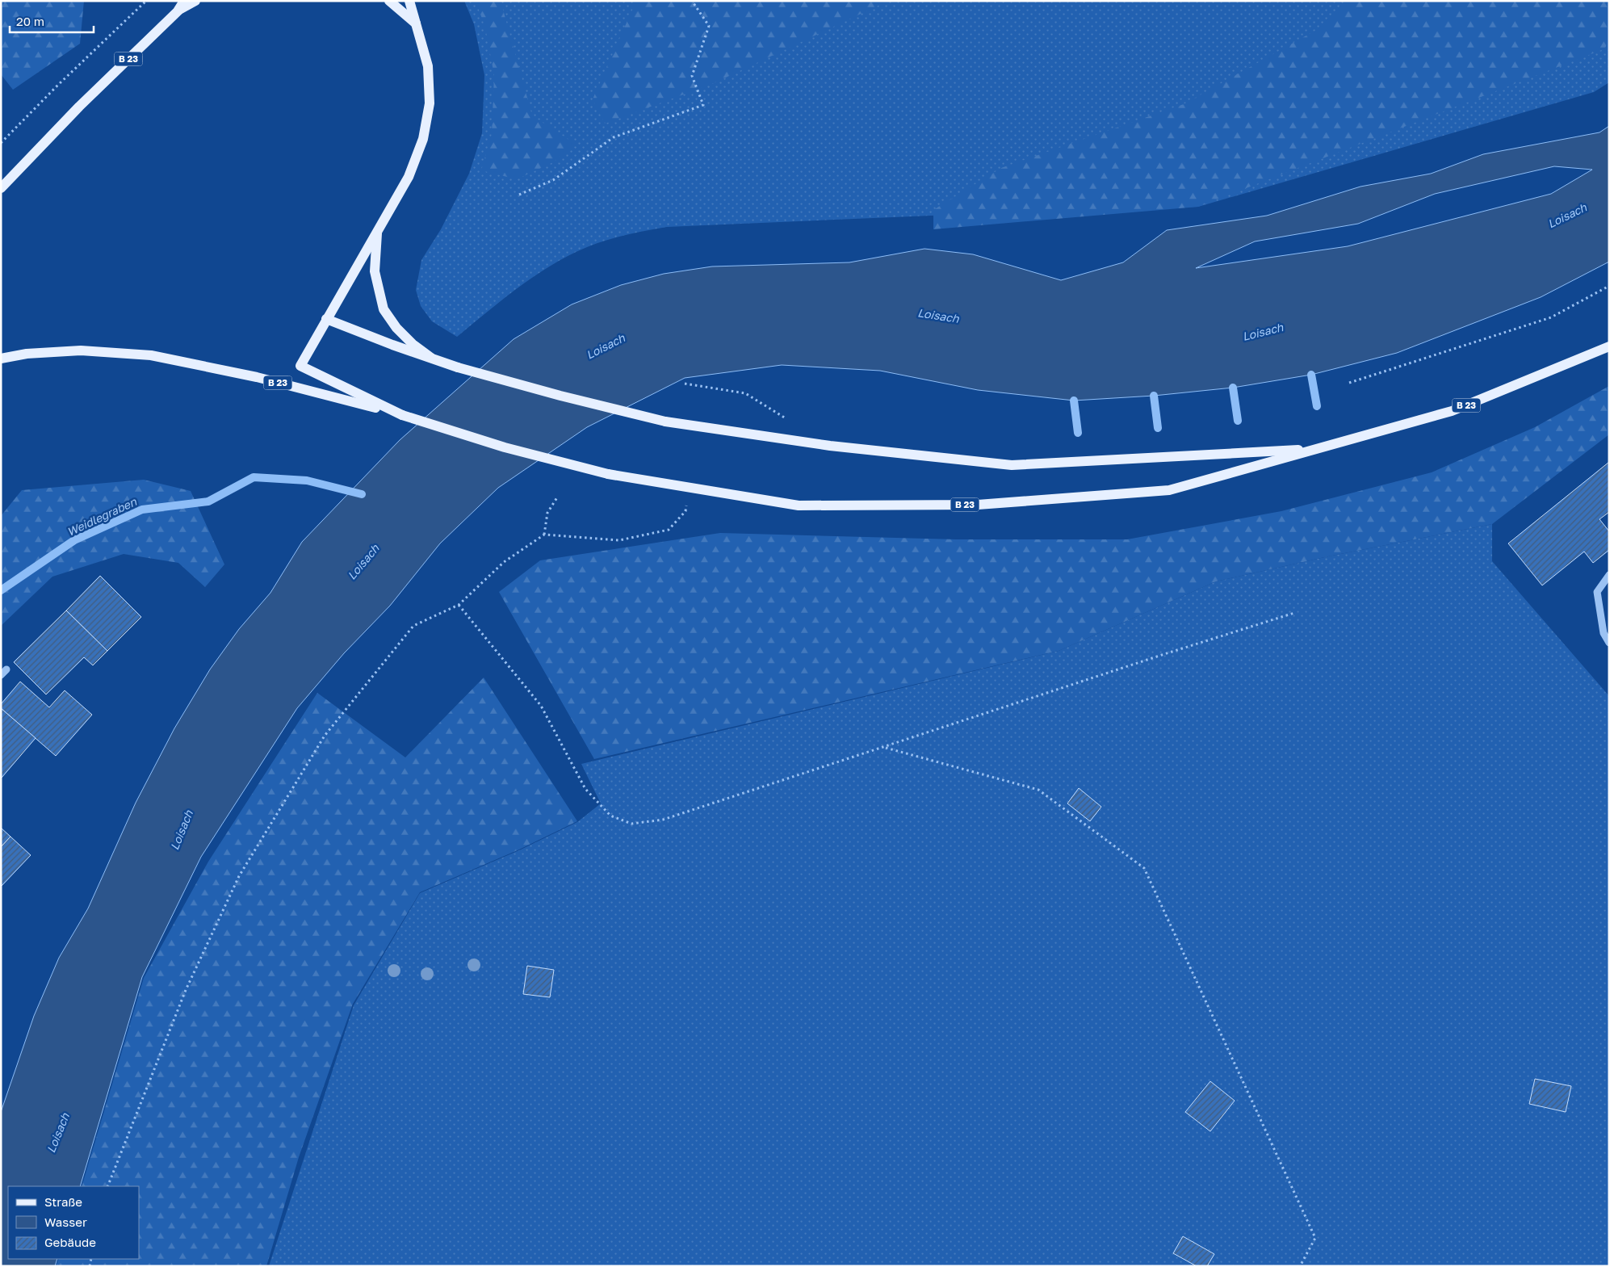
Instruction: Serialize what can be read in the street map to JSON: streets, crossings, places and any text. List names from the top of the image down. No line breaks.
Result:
{"streets":{"main road":["B 23"]},"water":["Loisach","Weidlegraben"],"legend":["Straße","Wasser","Gebäude"],"scale_bar":"20 m"}
